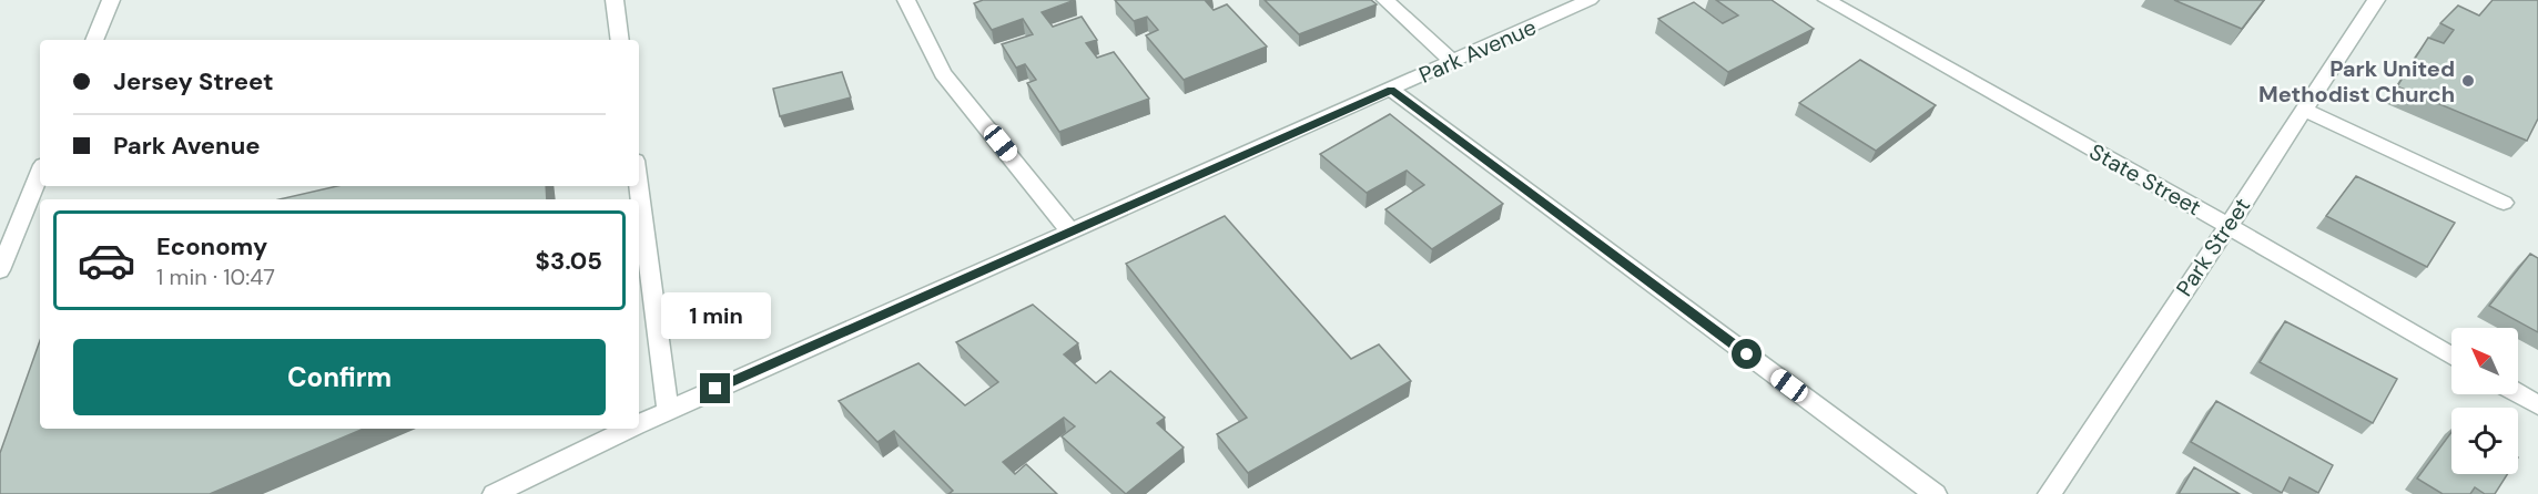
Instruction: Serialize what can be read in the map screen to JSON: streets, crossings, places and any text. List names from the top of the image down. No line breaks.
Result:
{"streets":{"street":["Park Avenue","State Street","Park Street"]},"crossings":[["State Street","Park Street"]],"places":["Park United Methodist Church"],"north":"top left","page":{"banner":["Jersey Street","Park Avenue"],"list":[{"name":"Economy","note":"1 min · 10:47","value":"$3.05"}],"bubble":"1 min","buttons":"Confirm"}}
